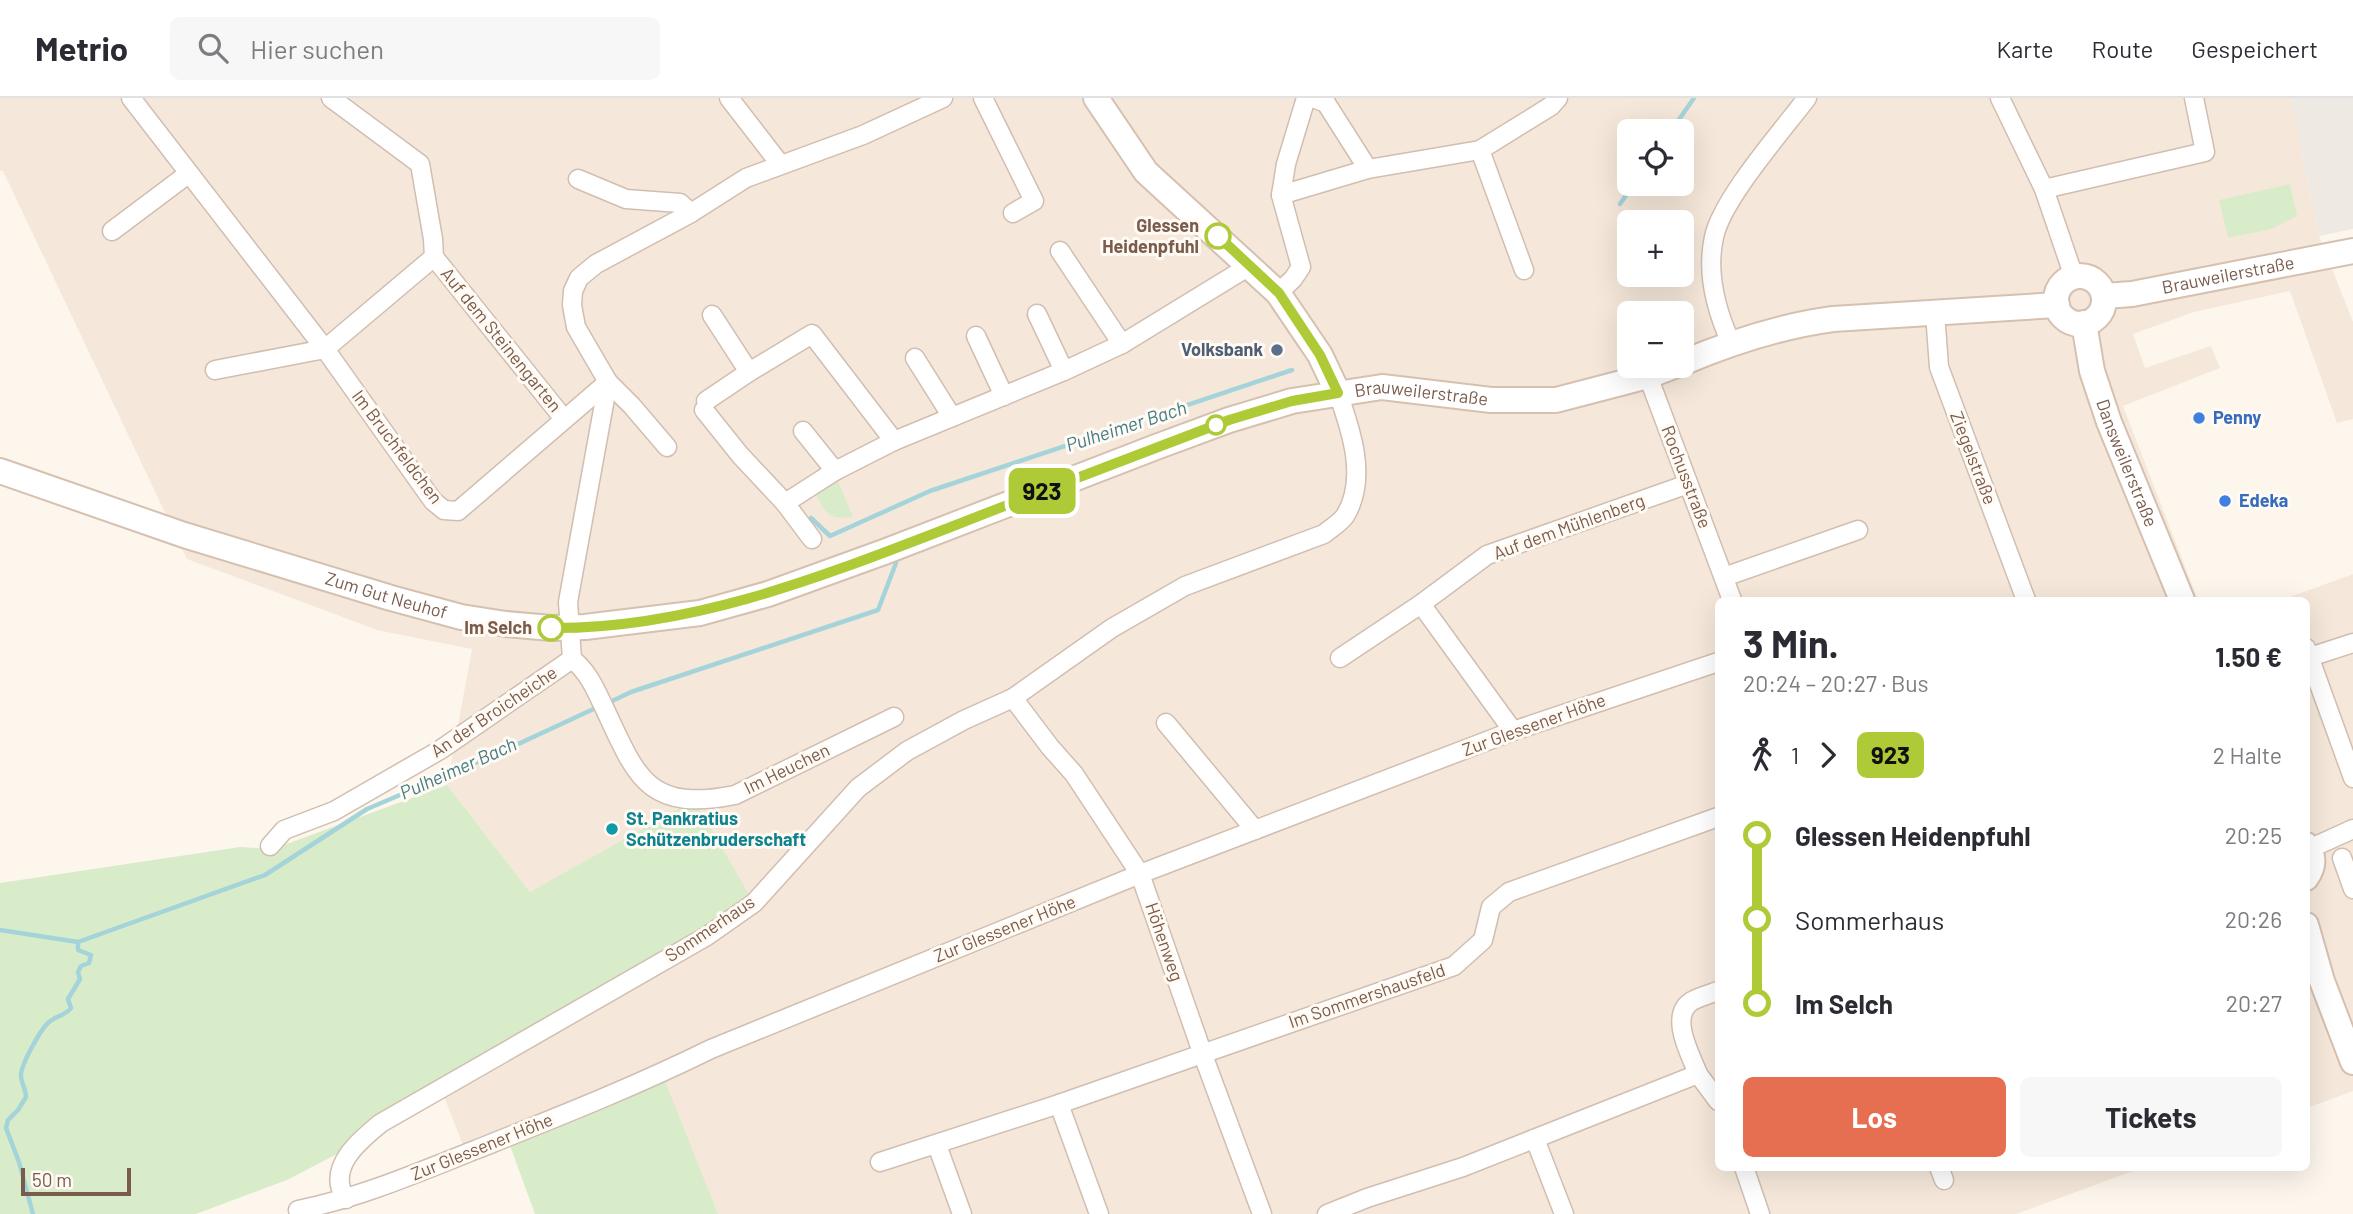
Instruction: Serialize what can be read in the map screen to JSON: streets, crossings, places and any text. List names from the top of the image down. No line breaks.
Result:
{"streets":{"main road":["Brauweilerstraße","Dansweilerstraße","Zum Gut Neuhof"],"street":["Auf dem Steinengarten","Im Bruchfeldchen","Ziegelstraße","Rochusstraße","Auf dem Mühlenberg","An der Broicheiche","Zur Glessener Höhe","Im Heuchen","Sommerhaus","Höhenweg","Im Sommershausfeld"]},"crossings":[["Brauweilerstraße","Dansweilerstraße"],["Brauweilerstraße","Zum Gut Neuhof"],["Brauweilerstraße","Sommerhaus"],["Auf dem Steinengarten","Im Bruchfeldchen"],["Rochusstraße","Auf dem Mühlenberg"],["Zum Gut Neuhof","Sommerhaus"],["An der Broicheiche","Im Heuchen"],["Zur Glessener Höhe","Sommerhaus"],["Zur Glessener Höhe","Höhenweg"],["Sommerhaus","Höhenweg"],["Höhenweg","Im Sommershausfeld"]],"water":["Pulheimer Bach"],"places":["Glessen Heidenpfuhl","Volksbank","Penny","Edeka","Im Selch","St. Pankratius Schützenbruderschaft"],"lines":["bus line 923"],"scale_bar":"50 m","page":{"header":"Metrio","search":"Hier suchen","nav":["Karte","Route","Gespeichert"],"on_map":"923","map_buttons":["+","−"],"heading":["3 Min.","20:24 – 20:27 · Bus","1.50 €"],"legs":["1","923","2 Halte"],"list":[{"name":"Glessen Heidenpfuhl","value":"20:25"},{"name":"Sommerhaus","value":"20:26"},{"name":"Im Selch","value":"20:27"}],"buttons":["Los","Tickets"],"scale":"50 m"}}
